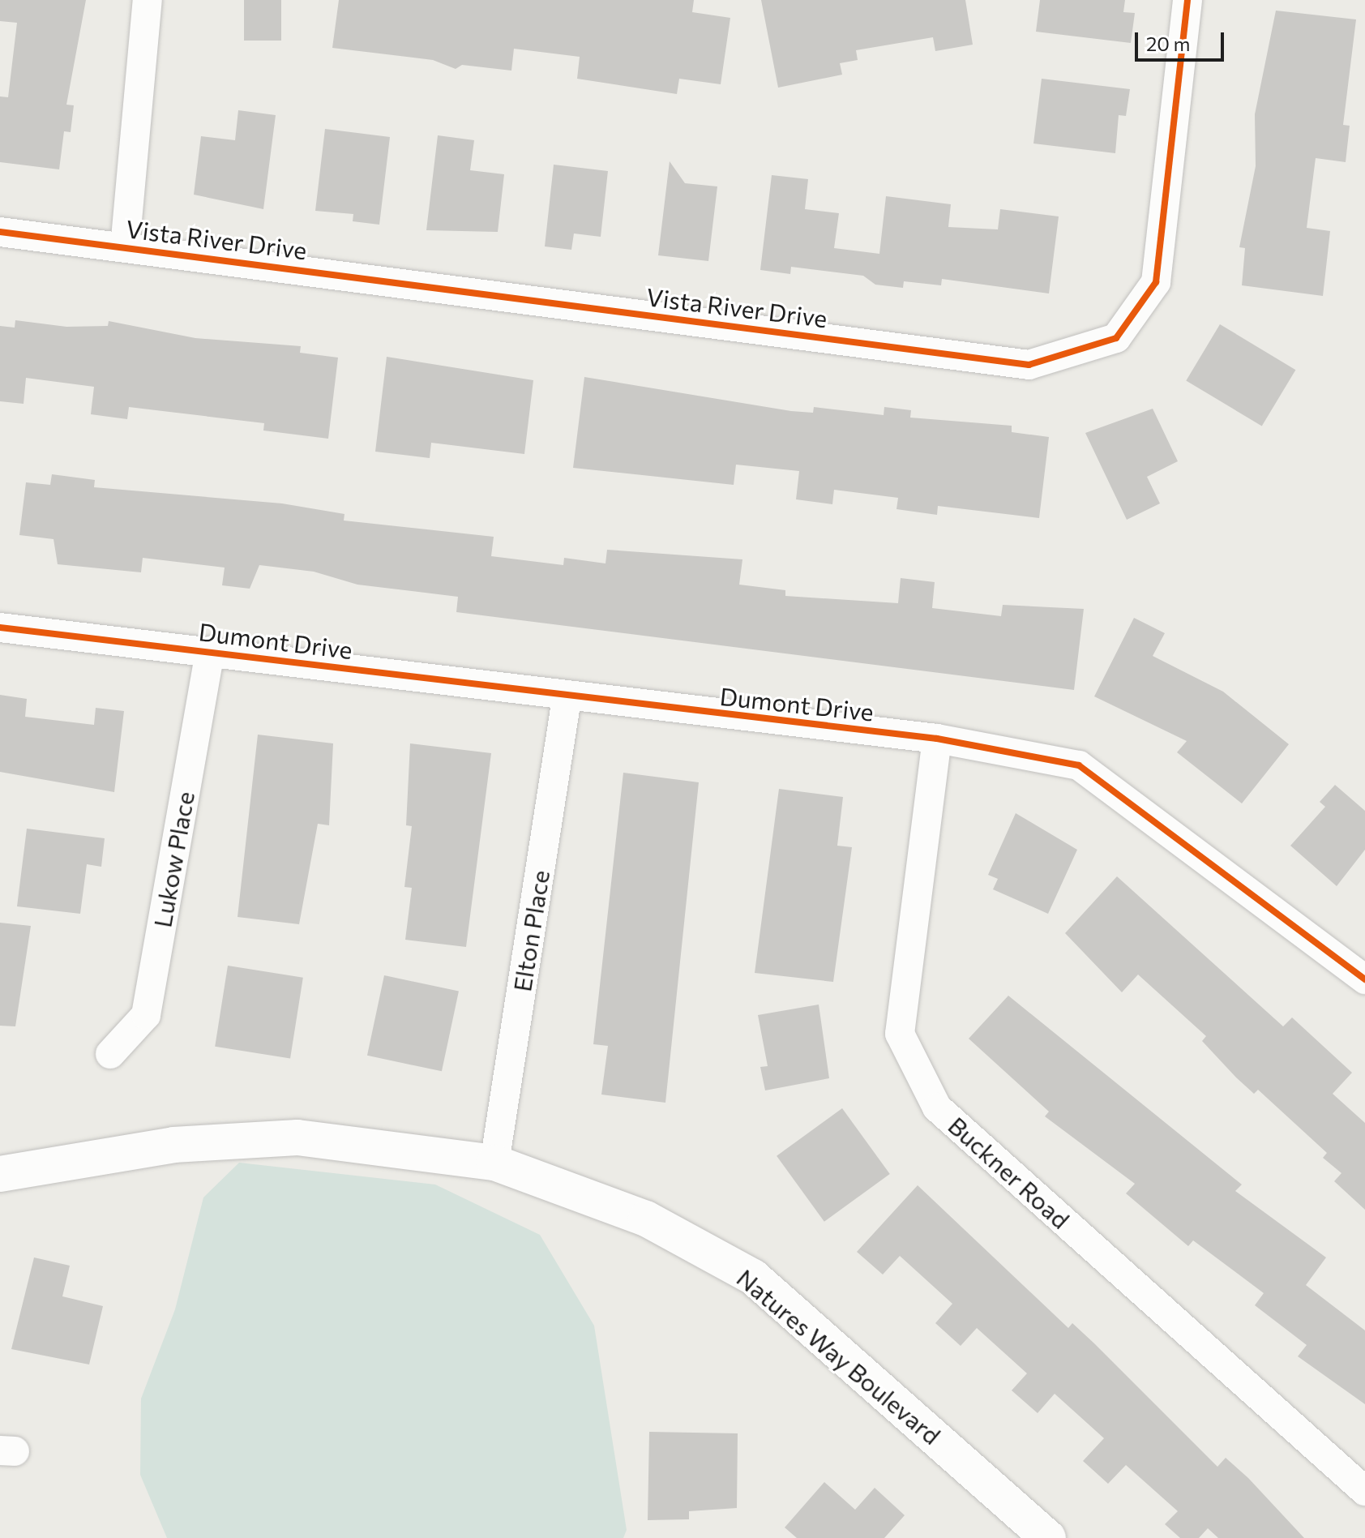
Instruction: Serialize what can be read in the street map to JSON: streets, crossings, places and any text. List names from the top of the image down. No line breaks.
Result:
{"streets":{"street":["Vista River Drive","Dumont Drive","Lukow Place","Elton Place","Buckner Road","Natures Way Boulevard"]},"crossings":[["Dumont Drive","Lukow Place"],["Dumont Drive","Elton Place"],["Dumont Drive","Buckner Road"],["Elton Place","Natures Way Boulevard"]],"scale_bar":"20 m"}
